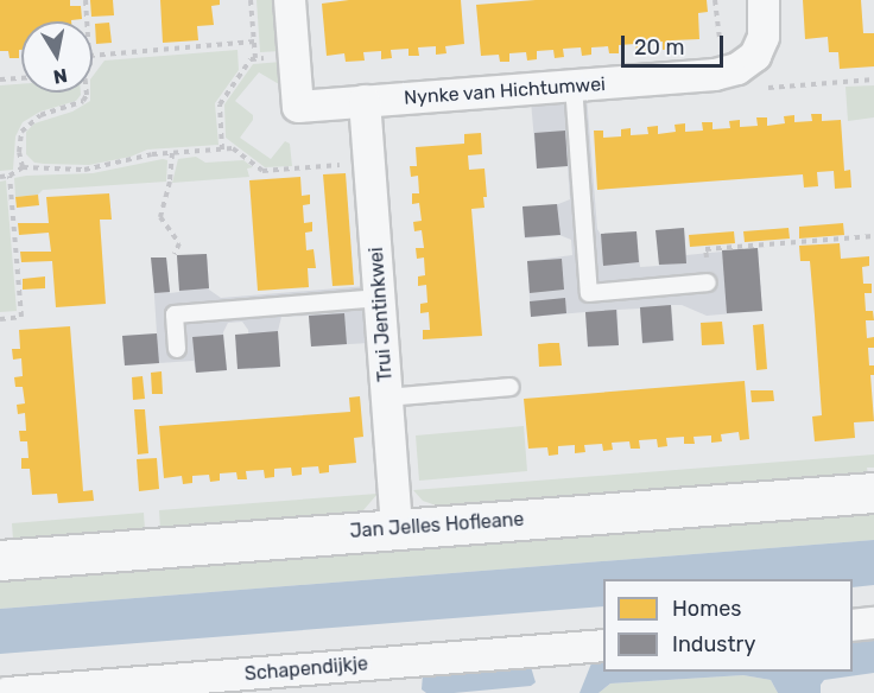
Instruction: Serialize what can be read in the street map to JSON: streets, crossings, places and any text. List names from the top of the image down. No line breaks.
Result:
{"streets":{"street":["Nynke van Hichtumwei","Trui Jentinkwei","Jan Jelles Hofleane","Schapendijkje"]},"crossings":[["Nynke van Hichtumwei","Trui Jentinkwei"],["Trui Jentinkwei","Jan Jelles Hofleane"]],"legend":["Homes","Industry"],"scale_bar":"20 m","north":"bottom"}
